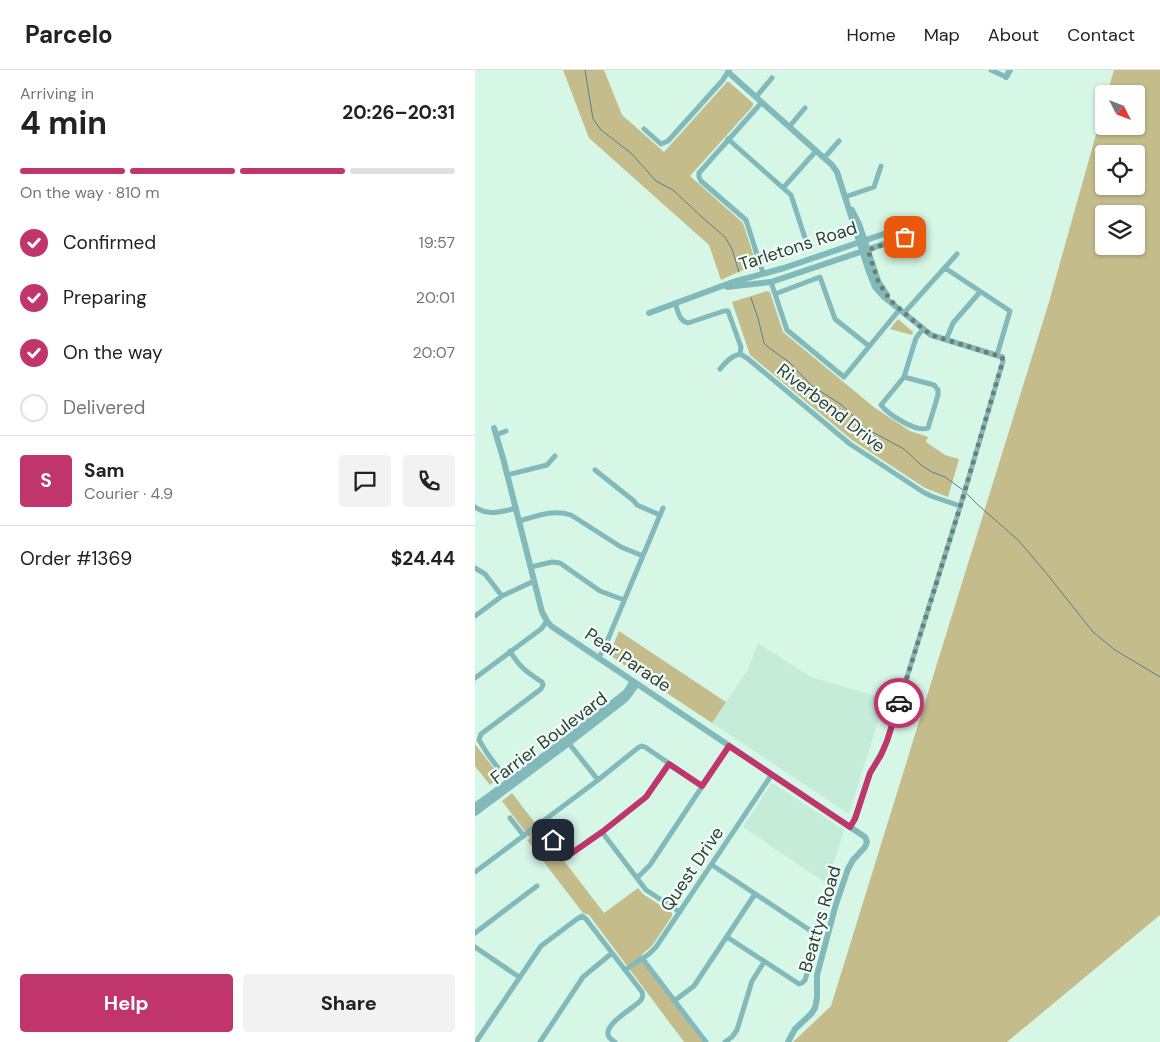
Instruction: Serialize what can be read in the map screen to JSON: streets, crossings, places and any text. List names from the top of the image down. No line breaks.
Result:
{"streets":{"street":["Tarletons Road","Riverbend Drive","Pear Parade","Farrier Boulevard","Quest Drive","Beattys Road"]},"crossings":[["Pear Parade","Farrier Boulevard"],["Pear Parade","Quest Drive"],["Pear Parade","Beattys Road"]],"north":"bottom right","page":{"header":"Parcelo","nav":["Home","Map","About","Contact"],"heading":["4 min","Arriving in","20:26–20:31"],"panel":["Sam","Courier · 4.9","Order #1369","$24.44"],"bar":"On the way · 810 m","list":[["Confirmed","19:57"],["Preparing","20:01"],["On the way","20:07"],"Delivered"],"round":"S","buttons":["Help","Share"]}}
